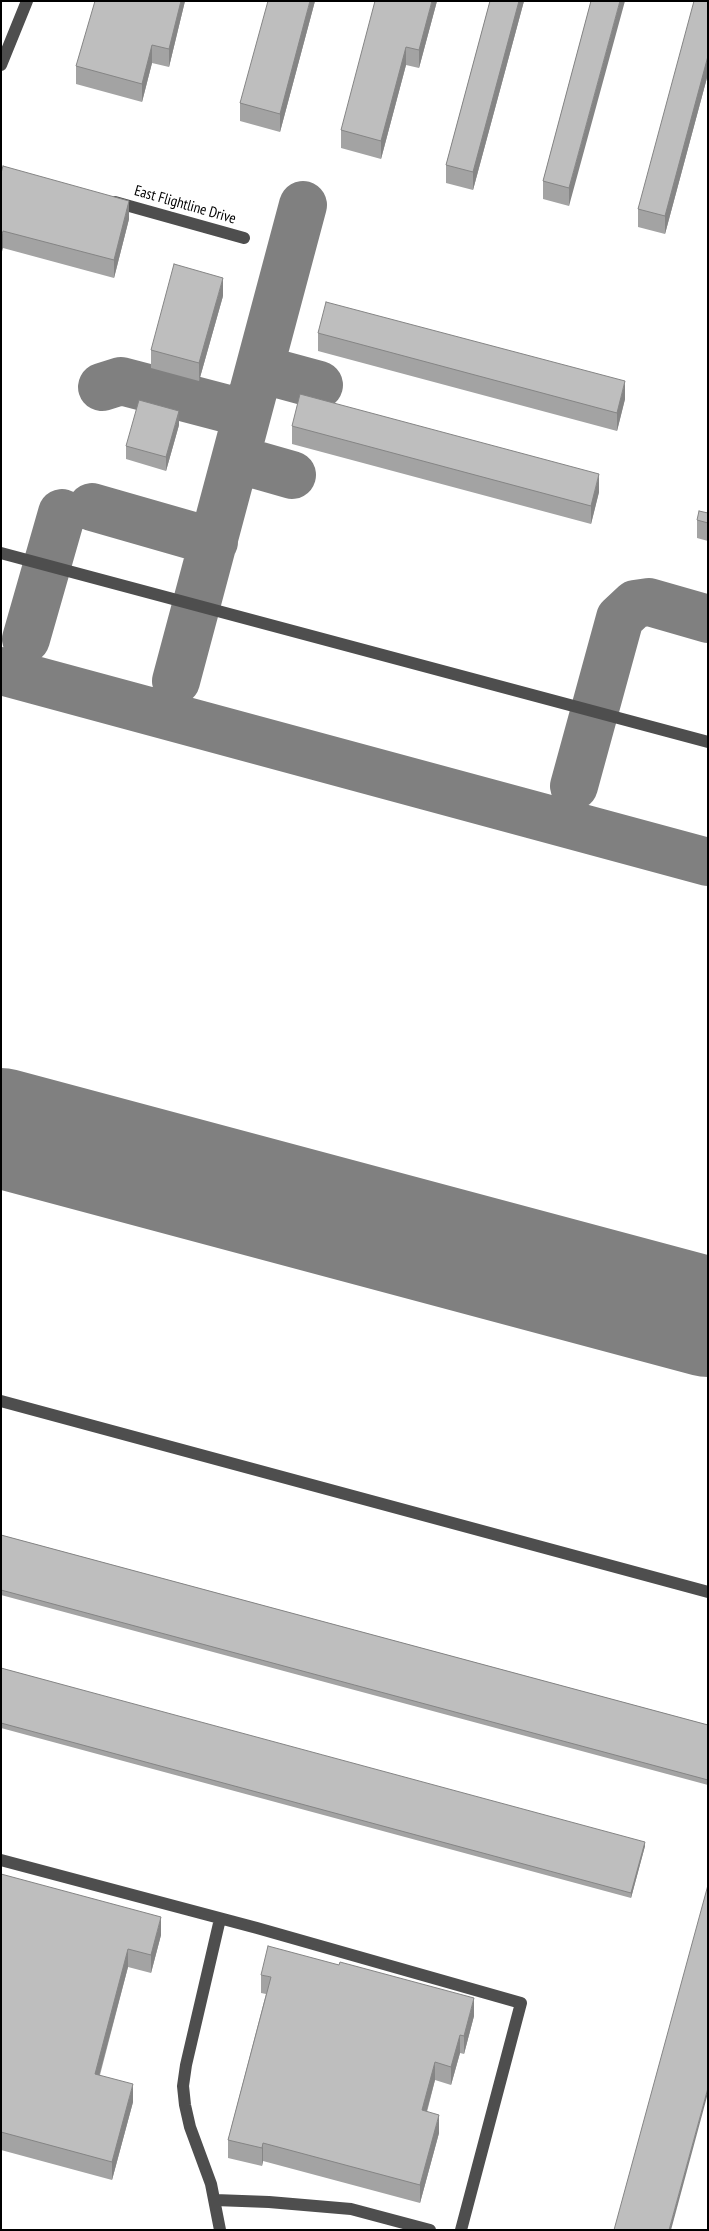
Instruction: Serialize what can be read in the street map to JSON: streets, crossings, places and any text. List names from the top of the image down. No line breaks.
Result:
{"streets":{"lane":["East Flightline Drive"]}}
